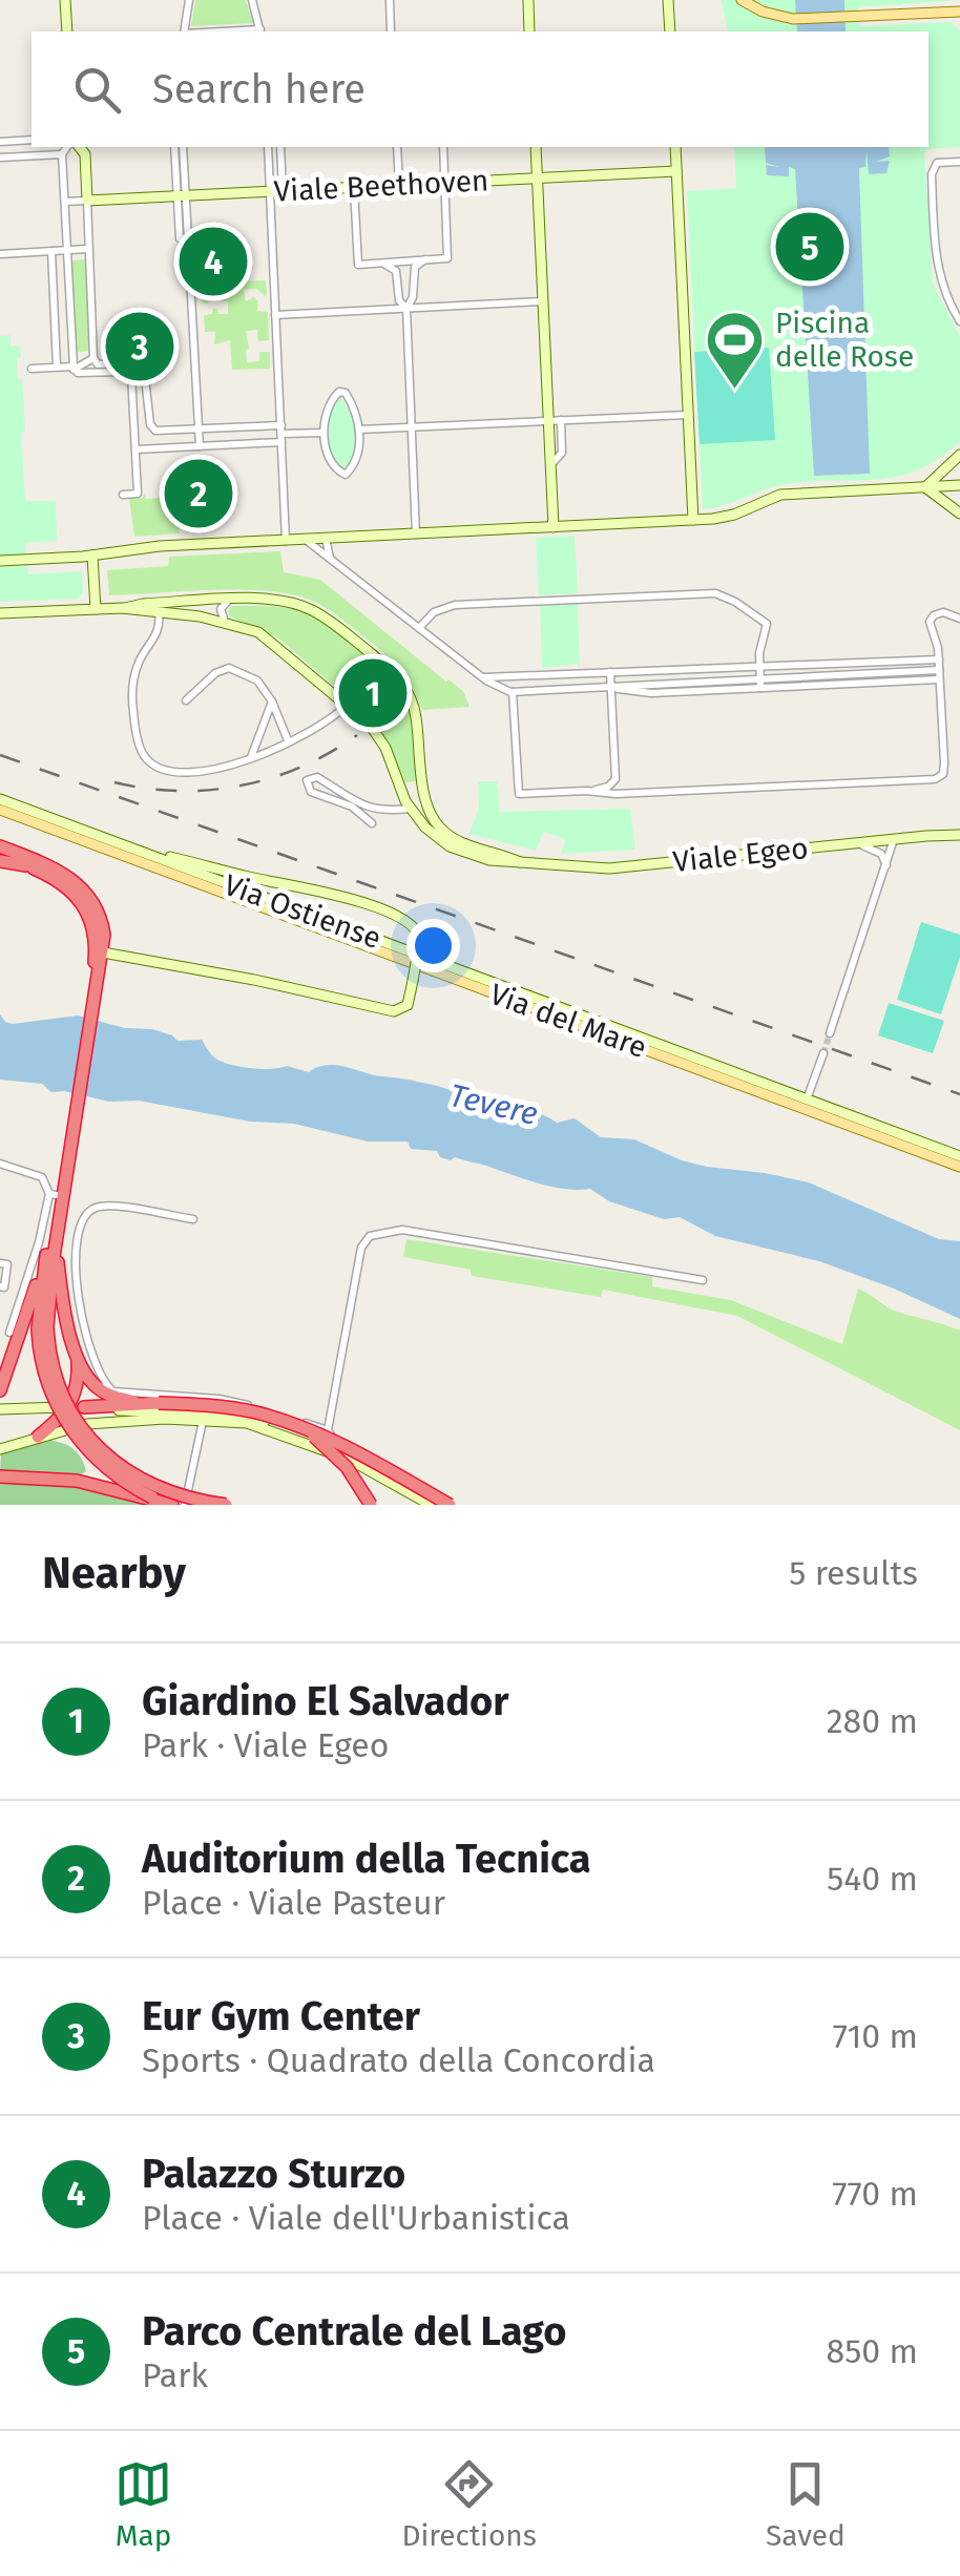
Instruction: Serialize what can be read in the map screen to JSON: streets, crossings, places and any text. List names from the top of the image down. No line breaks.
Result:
{"streets":{"main road":["Viale Beethoven","Viale Egeo","Via Ostiense","Via del Mare"]},"water":["Tevere"],"places":{"sports":["Piscina delle Rose"]},"page":{"search":"Search here","pins":["5","4","3","2","1"],"heading":["Nearby","5 results"],"list":[{"mark":"1","name":"Giardino El Salvador","note":"Park · Viale Egeo","value":"280 m"},{"mark":"2","name":"Auditorium della Tecnica","note":"Place · Viale Pasteur","value":"540 m"},{"mark":"3","name":"Eur Gym Center","note":"Sports · Quadrato della Concordia","value":"710 m"},{"mark":"4","name":"Palazzo Sturzo","note":"Place · Viale dell'Urbanistica","value":"770 m"},{"mark":"5","name":"Parco Centrale del Lago","note":"Park","value":"850 m"}],"nav":["Map","Directions","Saved"]}}
